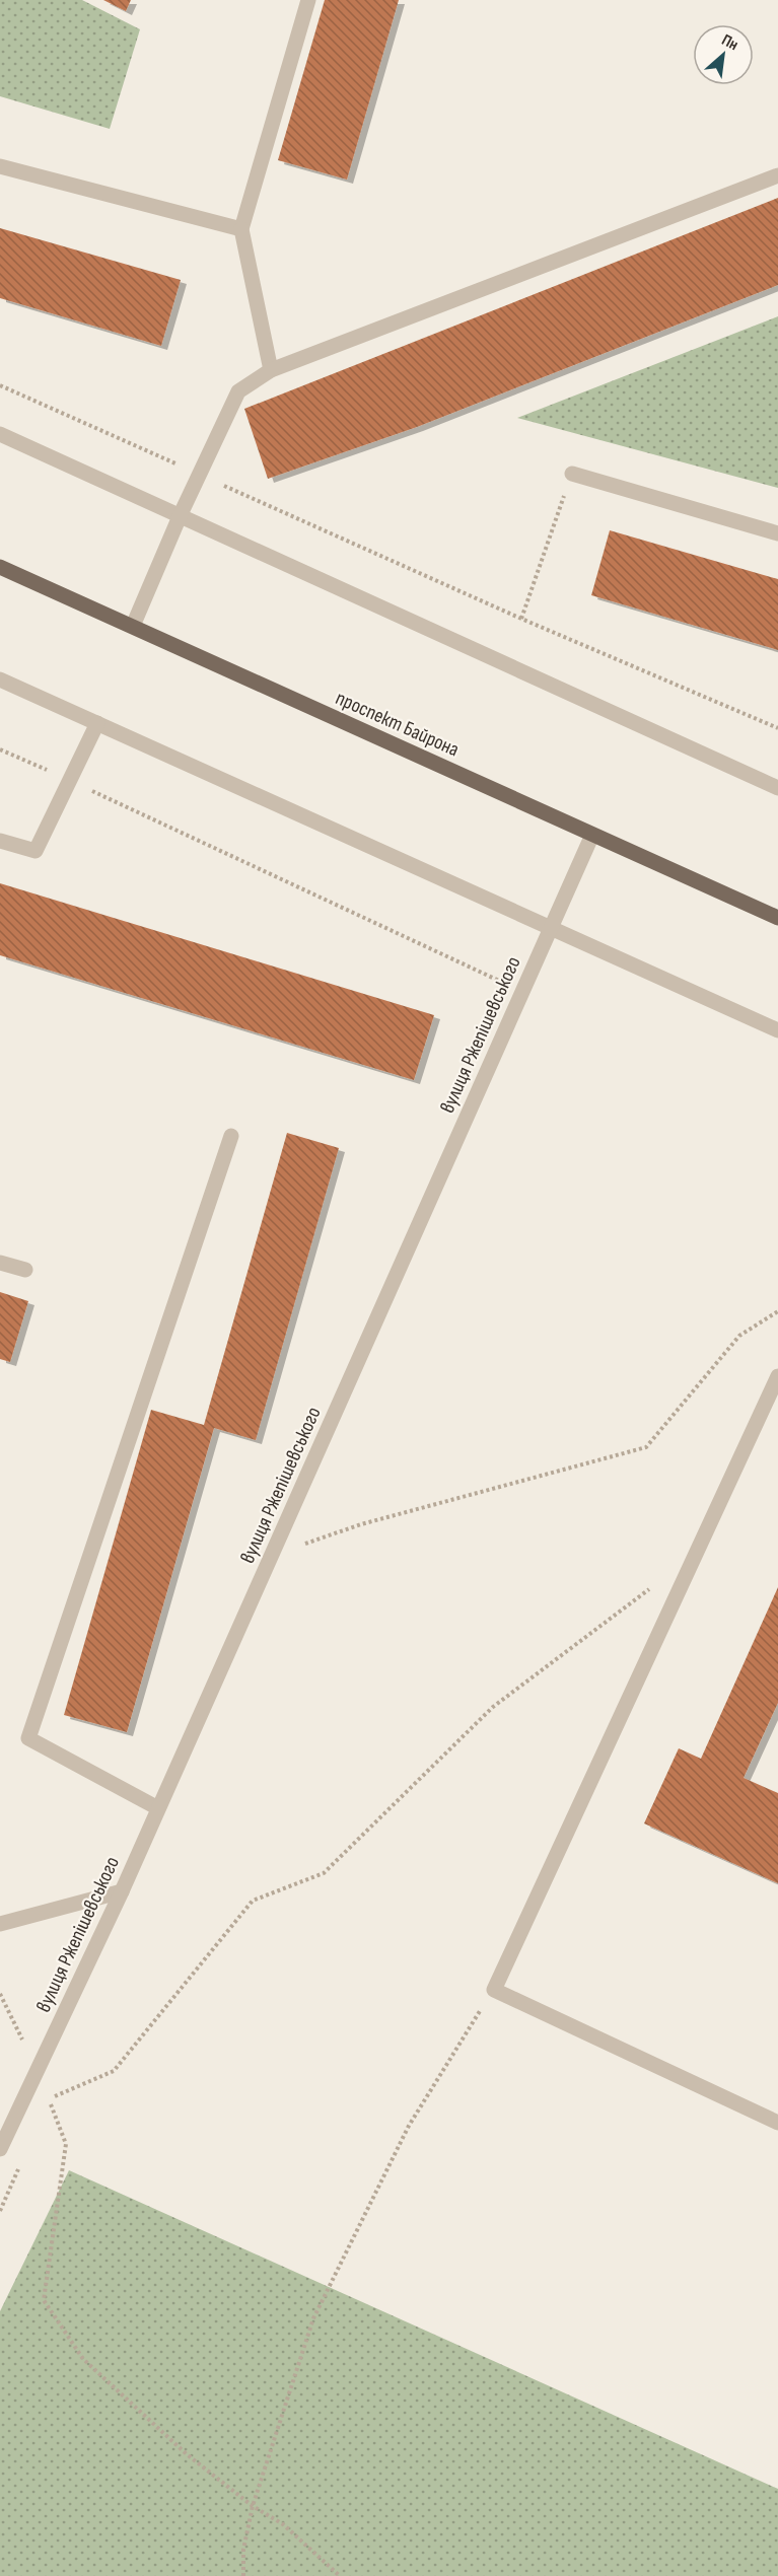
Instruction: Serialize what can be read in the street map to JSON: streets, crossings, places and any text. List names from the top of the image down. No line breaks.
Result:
{"streets":{"main road":["проспект Байрона"],"street":["вулиця Ржепішевського"]},"crossings":[["проспект Байрона","вулиця Ржепішевського"]],"north":"top right"}
